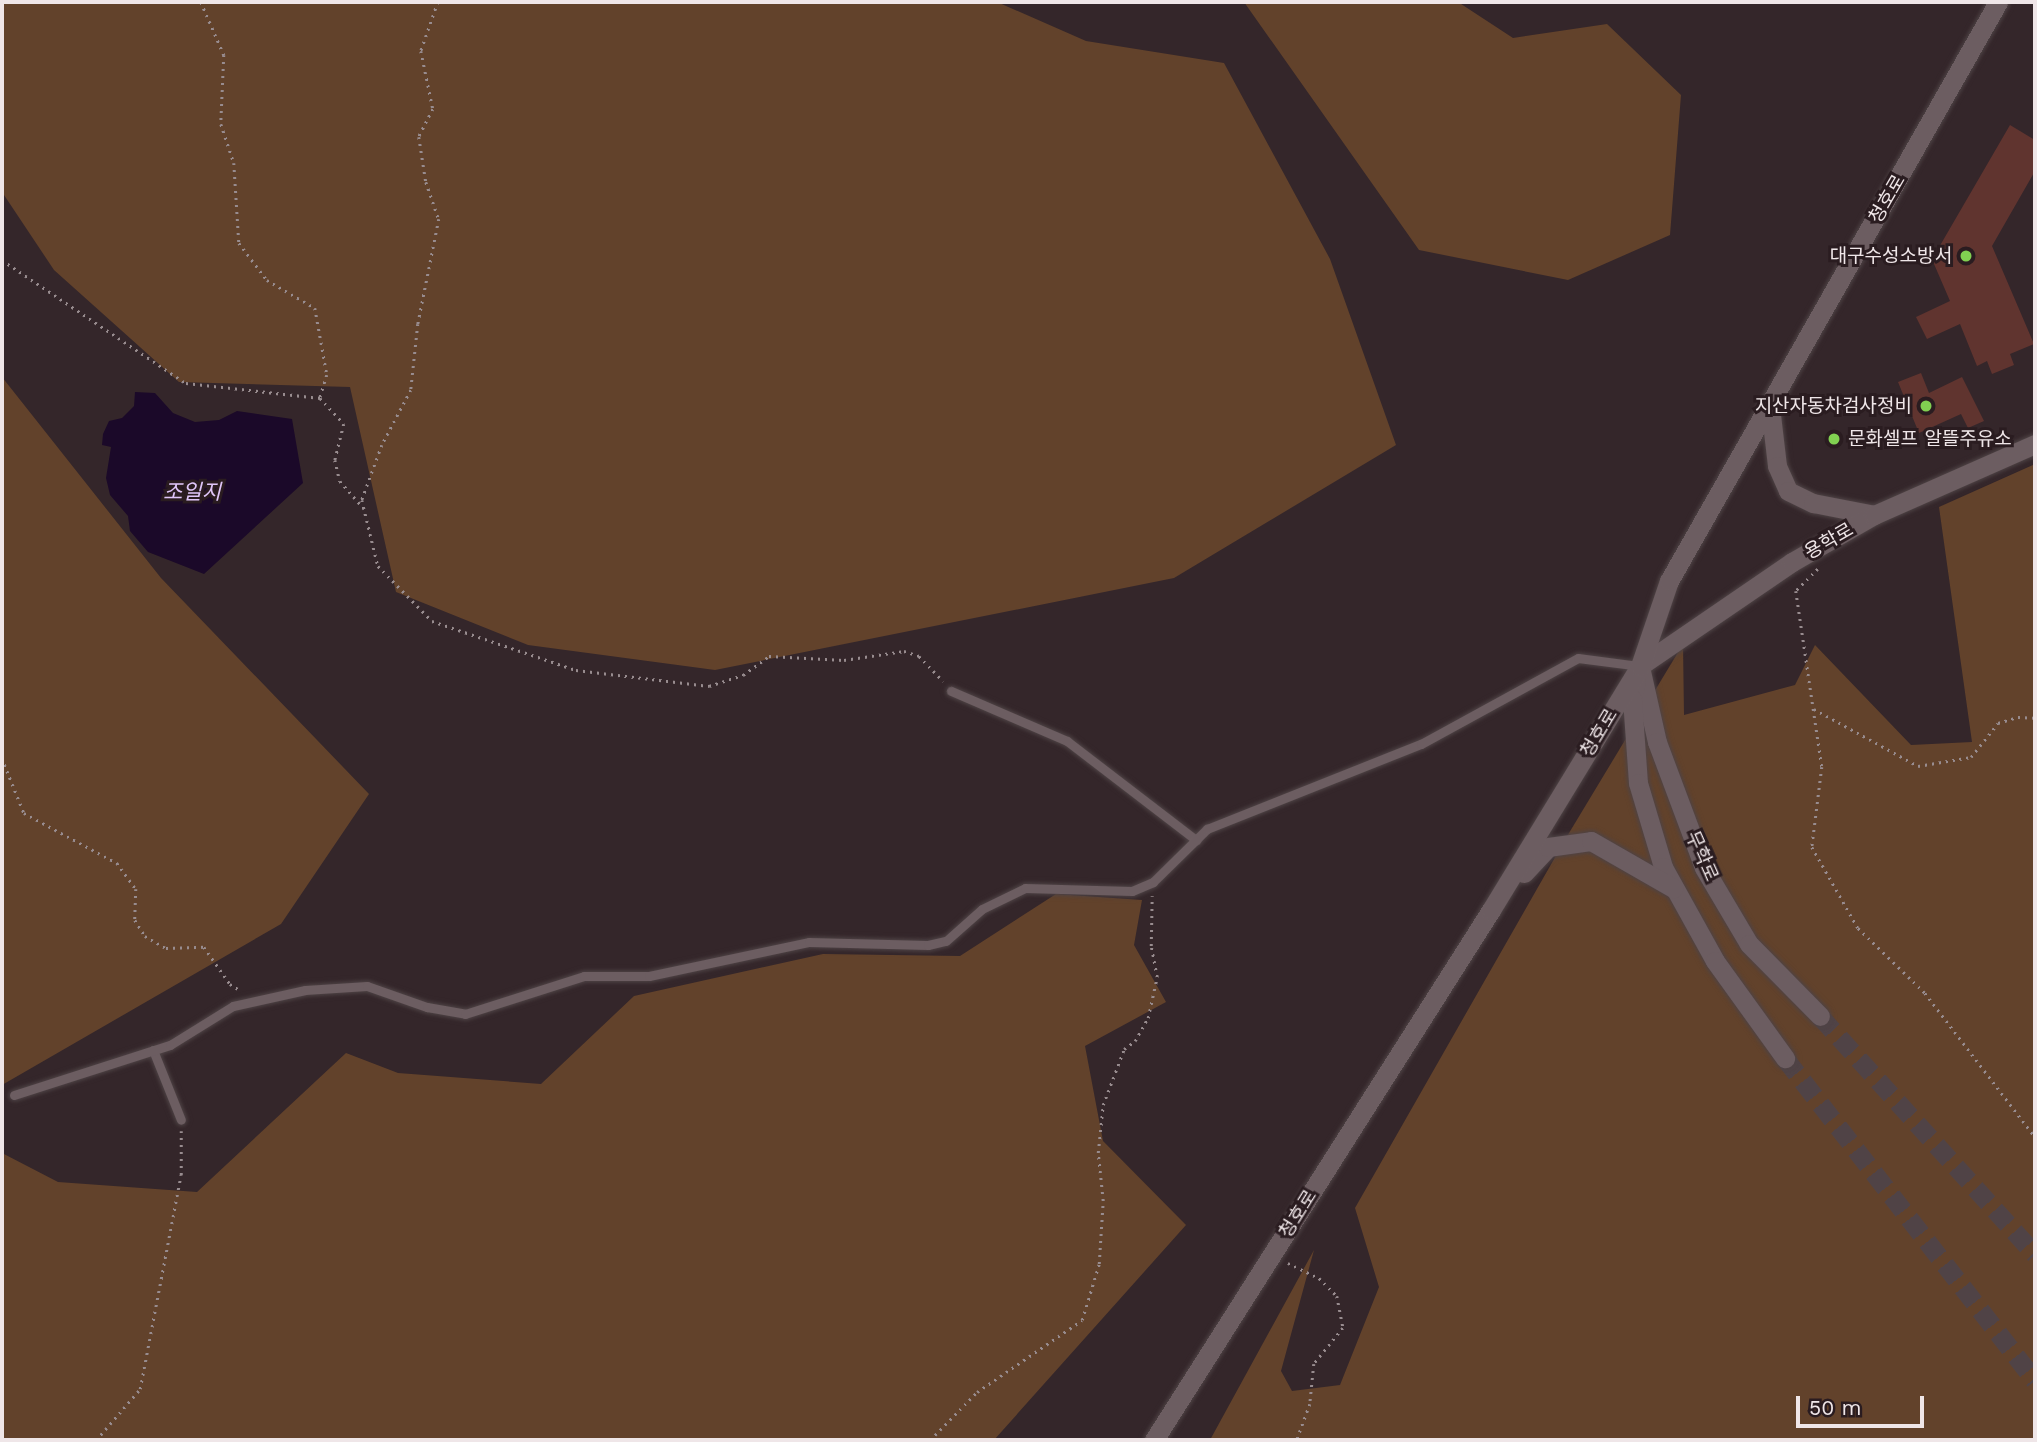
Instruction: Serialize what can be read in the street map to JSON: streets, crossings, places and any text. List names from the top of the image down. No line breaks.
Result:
{"streets":{"main road":["청호로","용학로","무학로"]},"crossings":[["청호로","용학로"],["청호로","무학로"],["용학로","무학로"]],"water":["조일지"],"places":["대구수성소방서","지산자동차검사정비","문화셀프 알뜰주유소"],"scale_bar":"50 m"}
